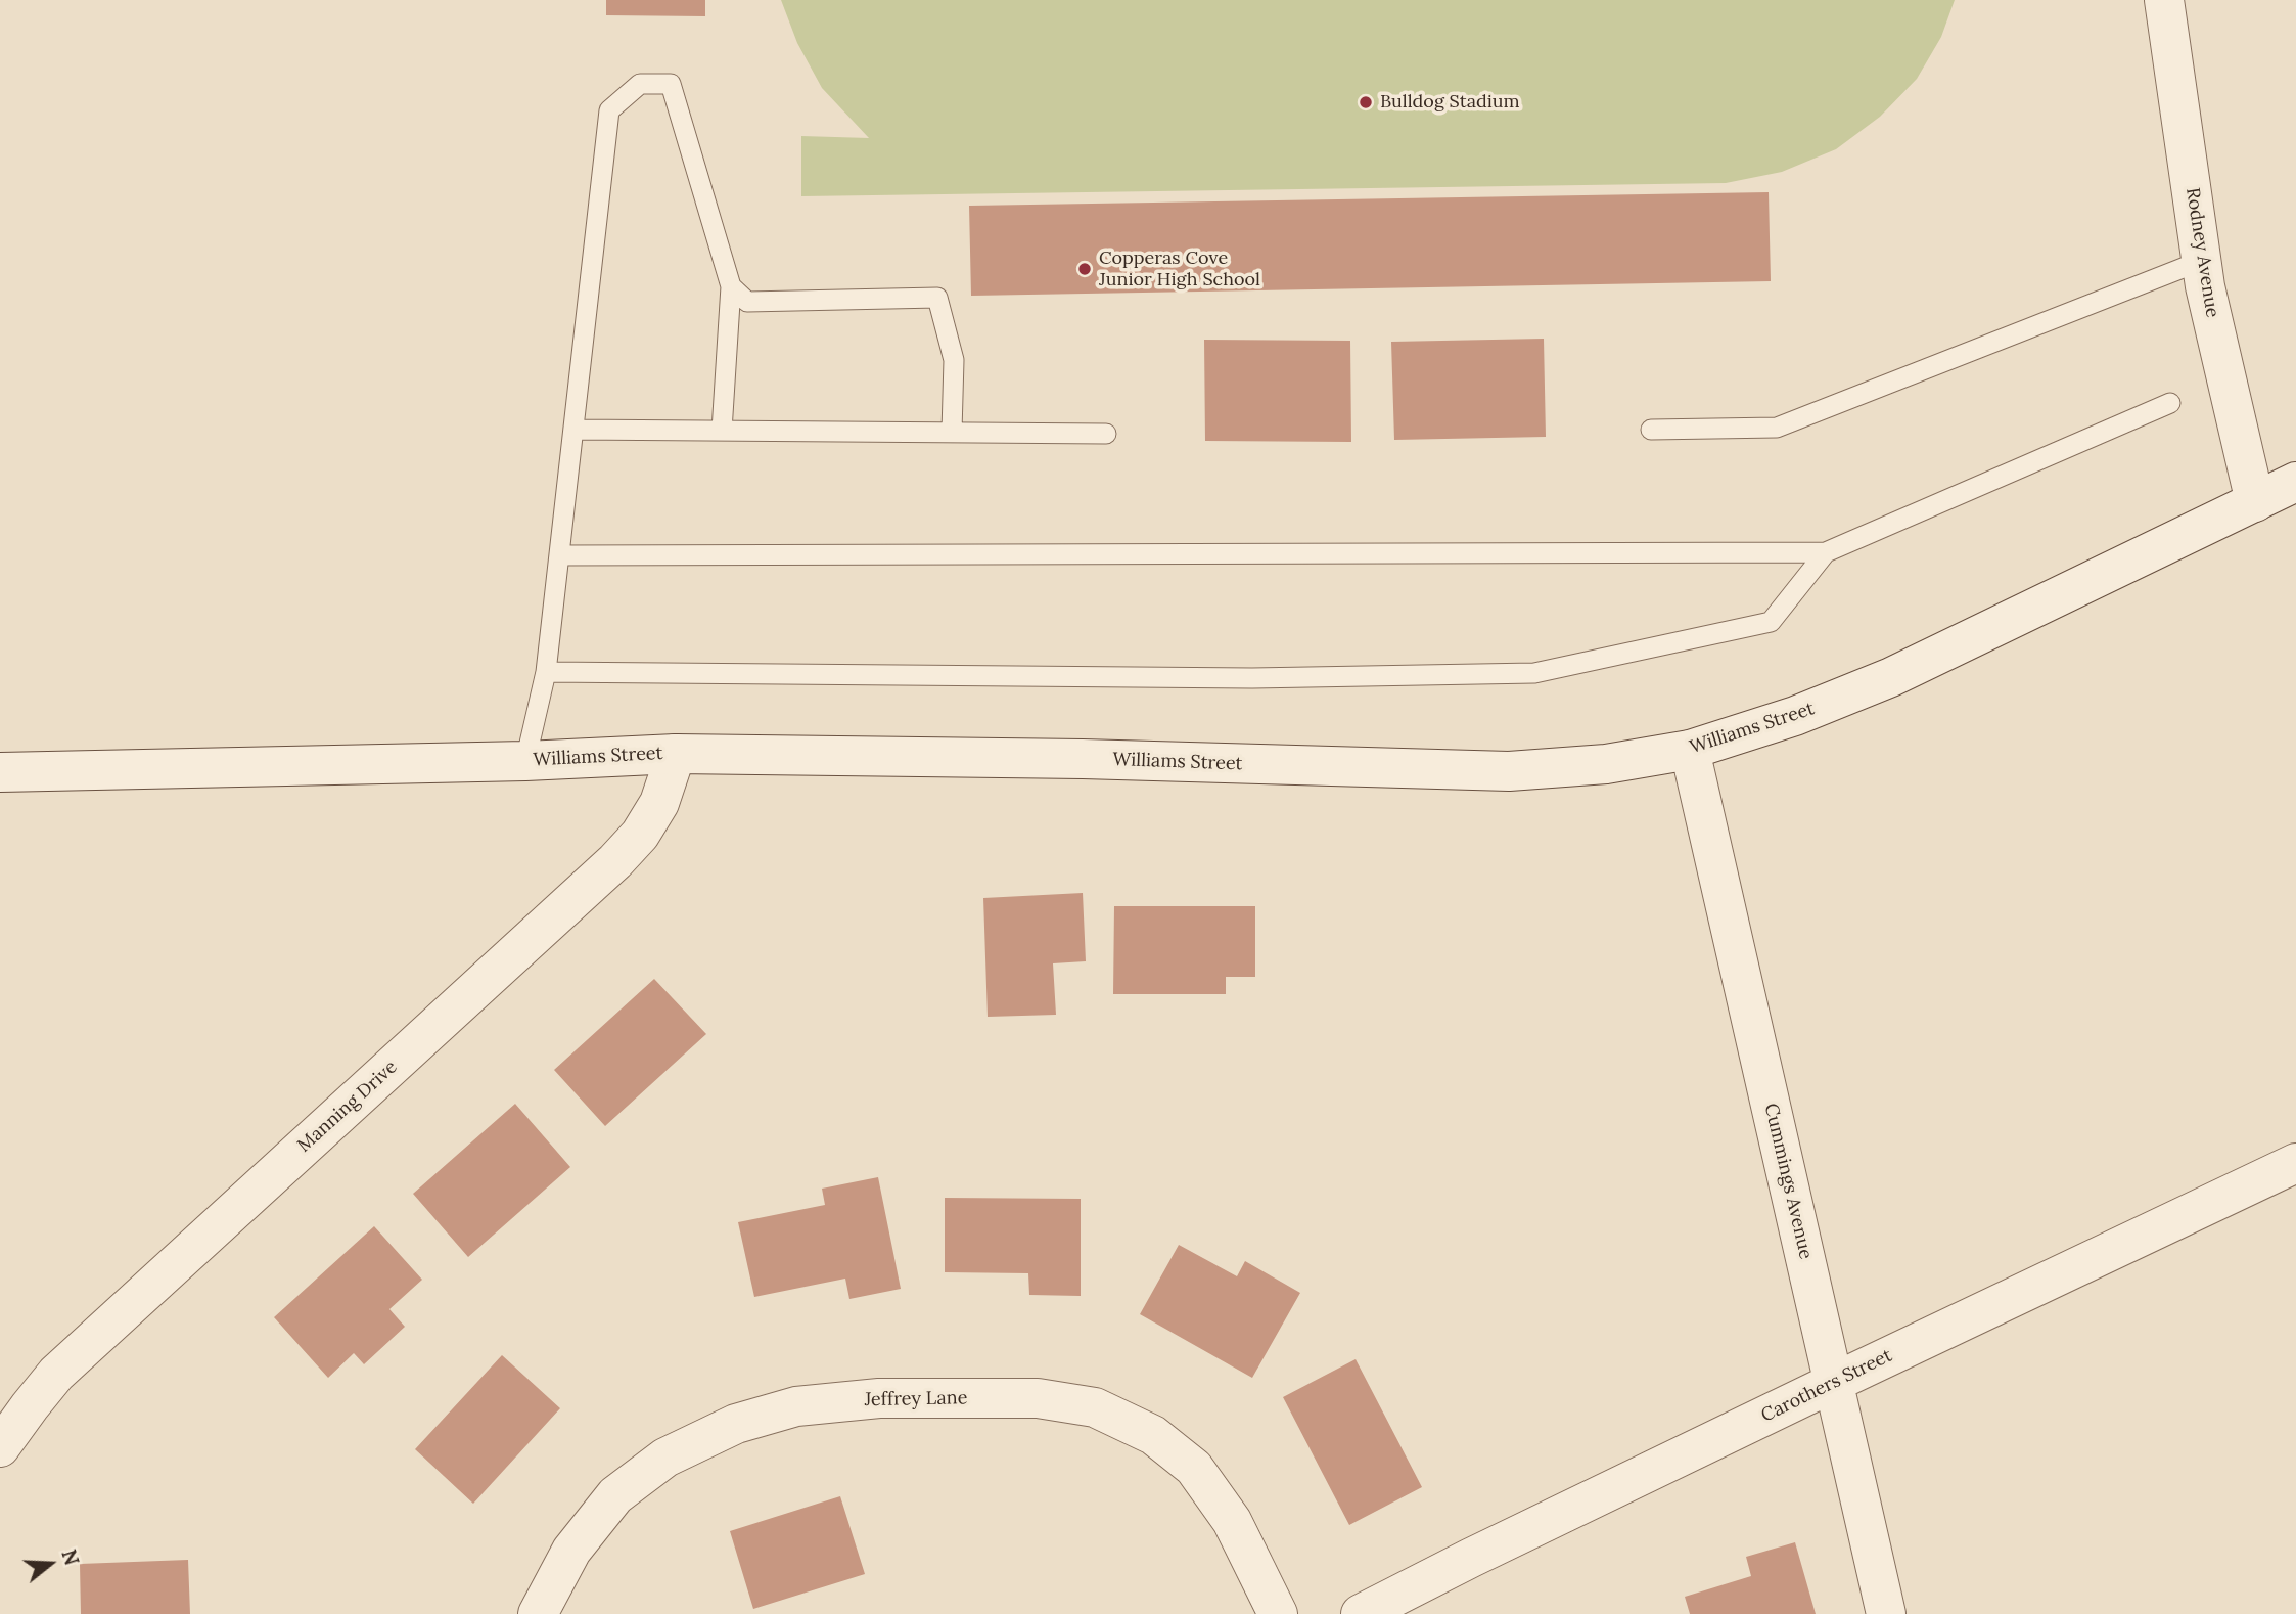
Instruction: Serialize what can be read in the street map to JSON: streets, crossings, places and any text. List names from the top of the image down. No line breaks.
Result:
{"streets":{"street":["Rodney Avenue","Williams Street","Manning Drive","Cummings Avenue","Carothers Street","Jeffrey Lane"]},"crossings":[["Rodney Avenue","Williams Street"],["Williams Street","Manning Drive"],["Williams Street","Cummings Avenue"],["Cummings Avenue","Carothers Street"]],"places":["Bulldog Stadium","Copperas Cove Junior High School"],"north":"right"}
